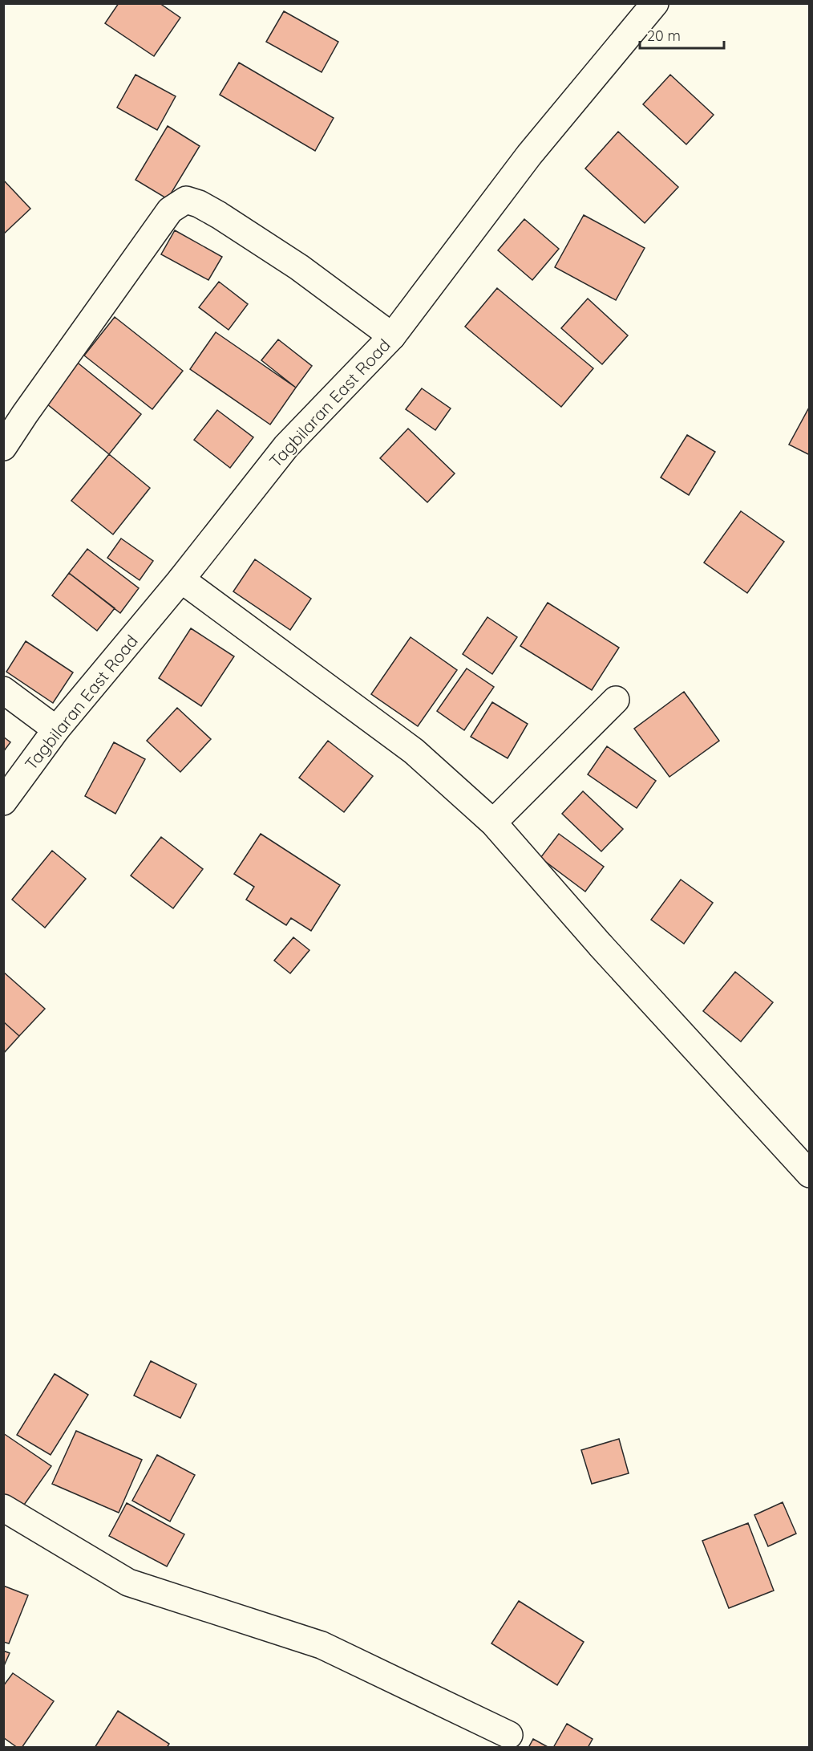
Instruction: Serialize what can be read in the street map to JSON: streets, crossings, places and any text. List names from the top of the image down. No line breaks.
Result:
{"streets":{"street":["Tagbilaran East Road"]},"scale_bar":"20 m"}
